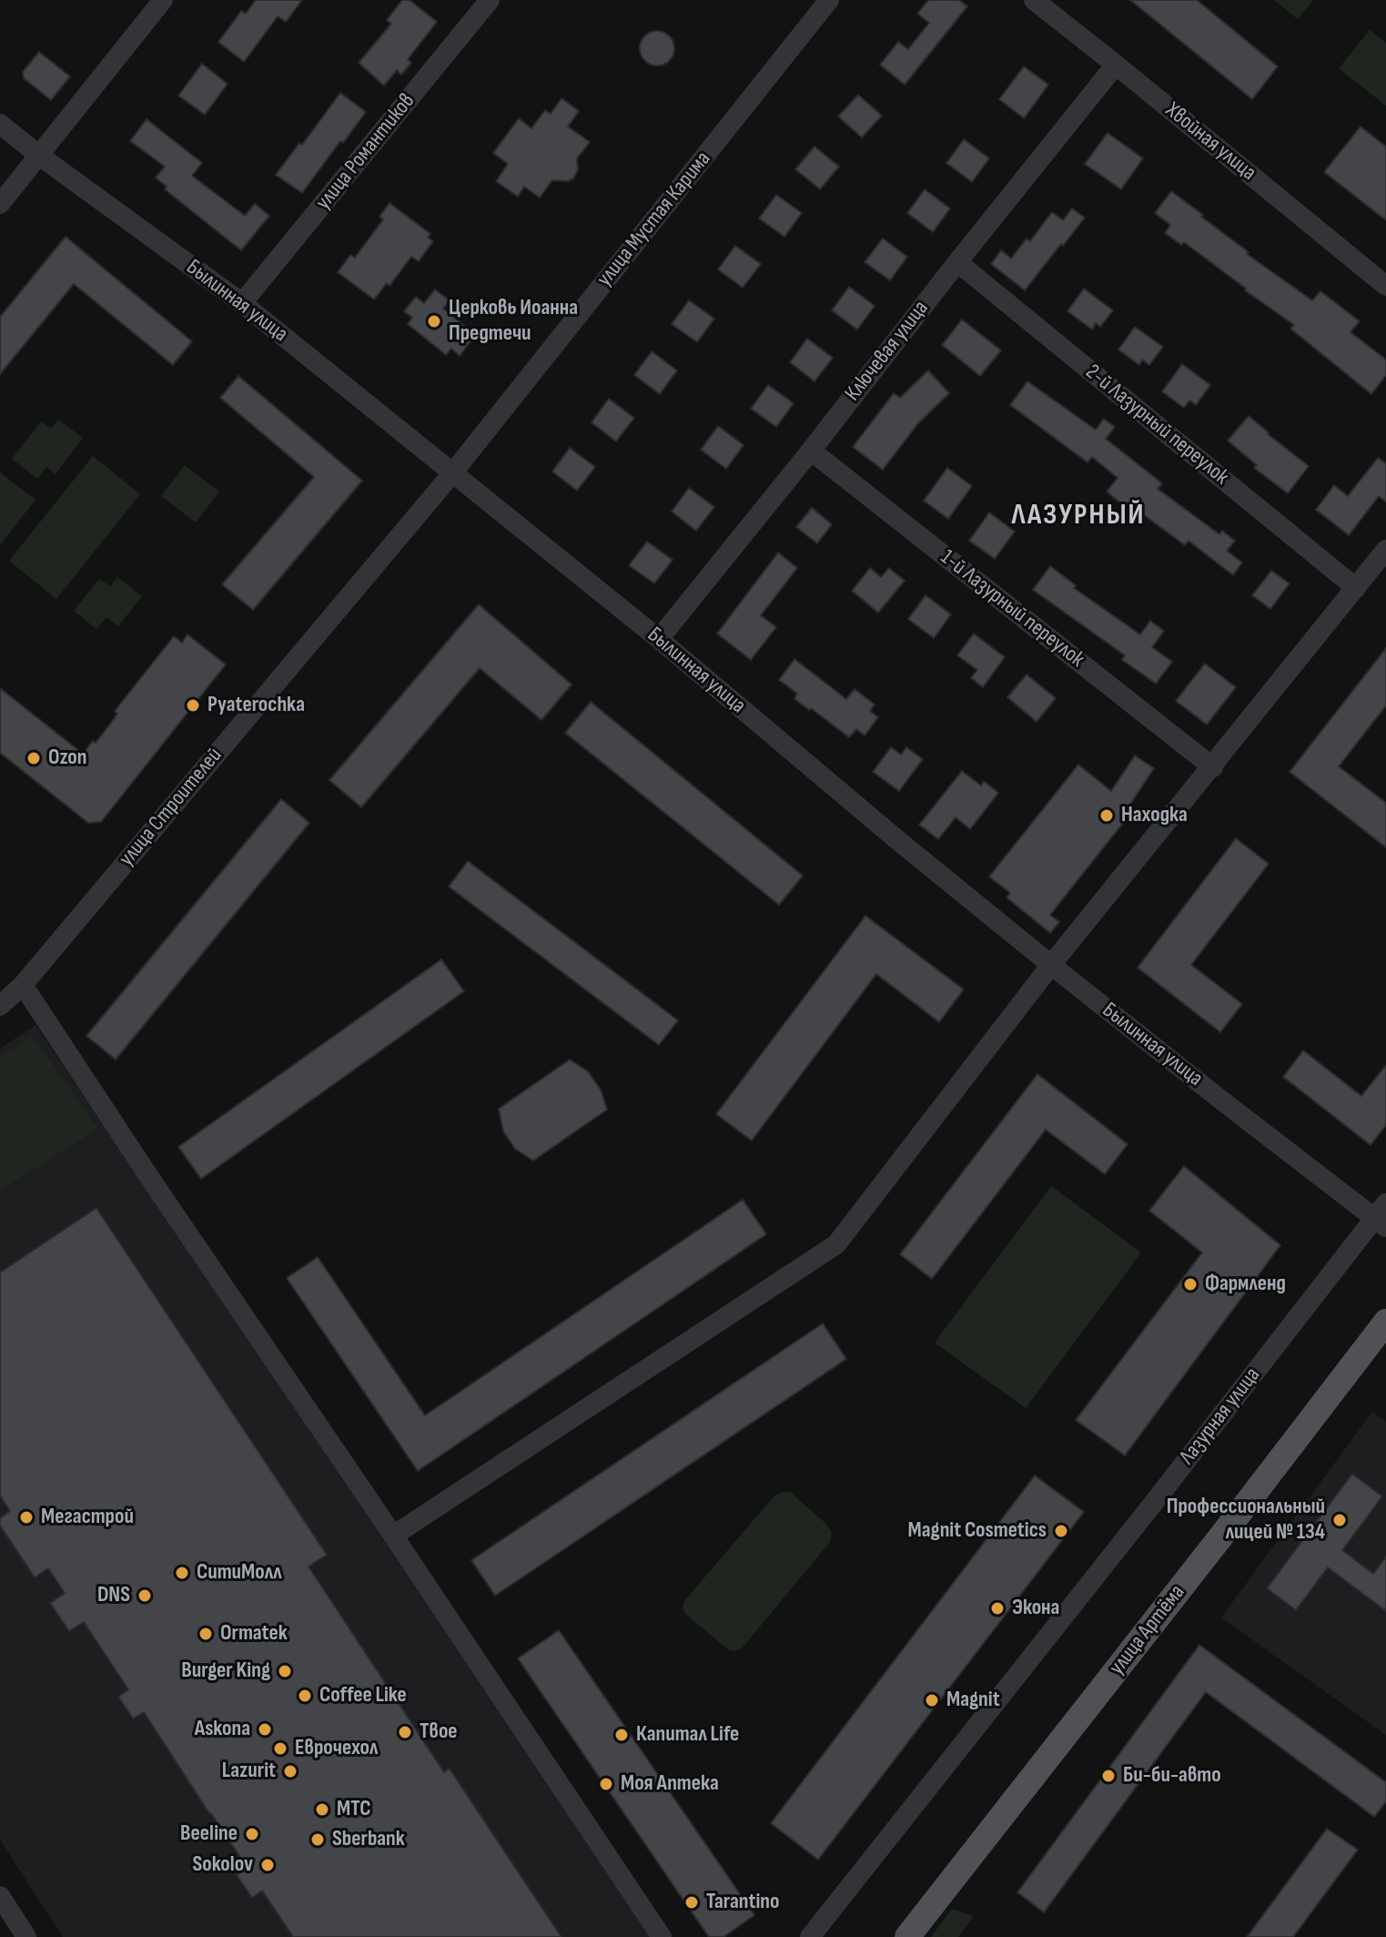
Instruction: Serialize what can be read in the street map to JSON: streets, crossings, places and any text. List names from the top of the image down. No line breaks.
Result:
{"streets":{"main road":["улица Артёма"],"street":["Хвойная улица","улица Романтиков","улица Мустая Карима","Былинная улица","Ключевая улица","2-й Лазурный переулок","1-й Лазурный переулок","улица Строителей","Лазурная улица"]},"crossings":[["Хвойная улица","Ключевая улица"],["улица Романтиков","Былинная улица"],["улица Мустая Карима","Былинная улица"],["улица Мустая Карима","улица Строителей"],["Былинная улица","Ключевая улица"],["Былинная улица","улица Строителей"],["Былинная улица","Лазурная улица"],["Ключевая улица","2-й Лазурный переулок"],["Ключевая улица","1-й Лазурный переулок"]],"districts":["ЛАЗУРНЫЙ"],"places":["Церковь Иоанна Предтечи","Pyaterochka","Ozon","Находка","Фармленд","Мегастрой","Профессиональный лицей № 134","Magnit Cosmetics","СитиМолл","DNS","Экона","Ormatek","Burger King","Coffee Like","Magnit","Askona","Твое","Капитал Life","Еврочехол","Lazurit","Би-би-авто","Моя Аптека","МТС","Beeline","Sberbank","Sokolov","Tarantino"]}
